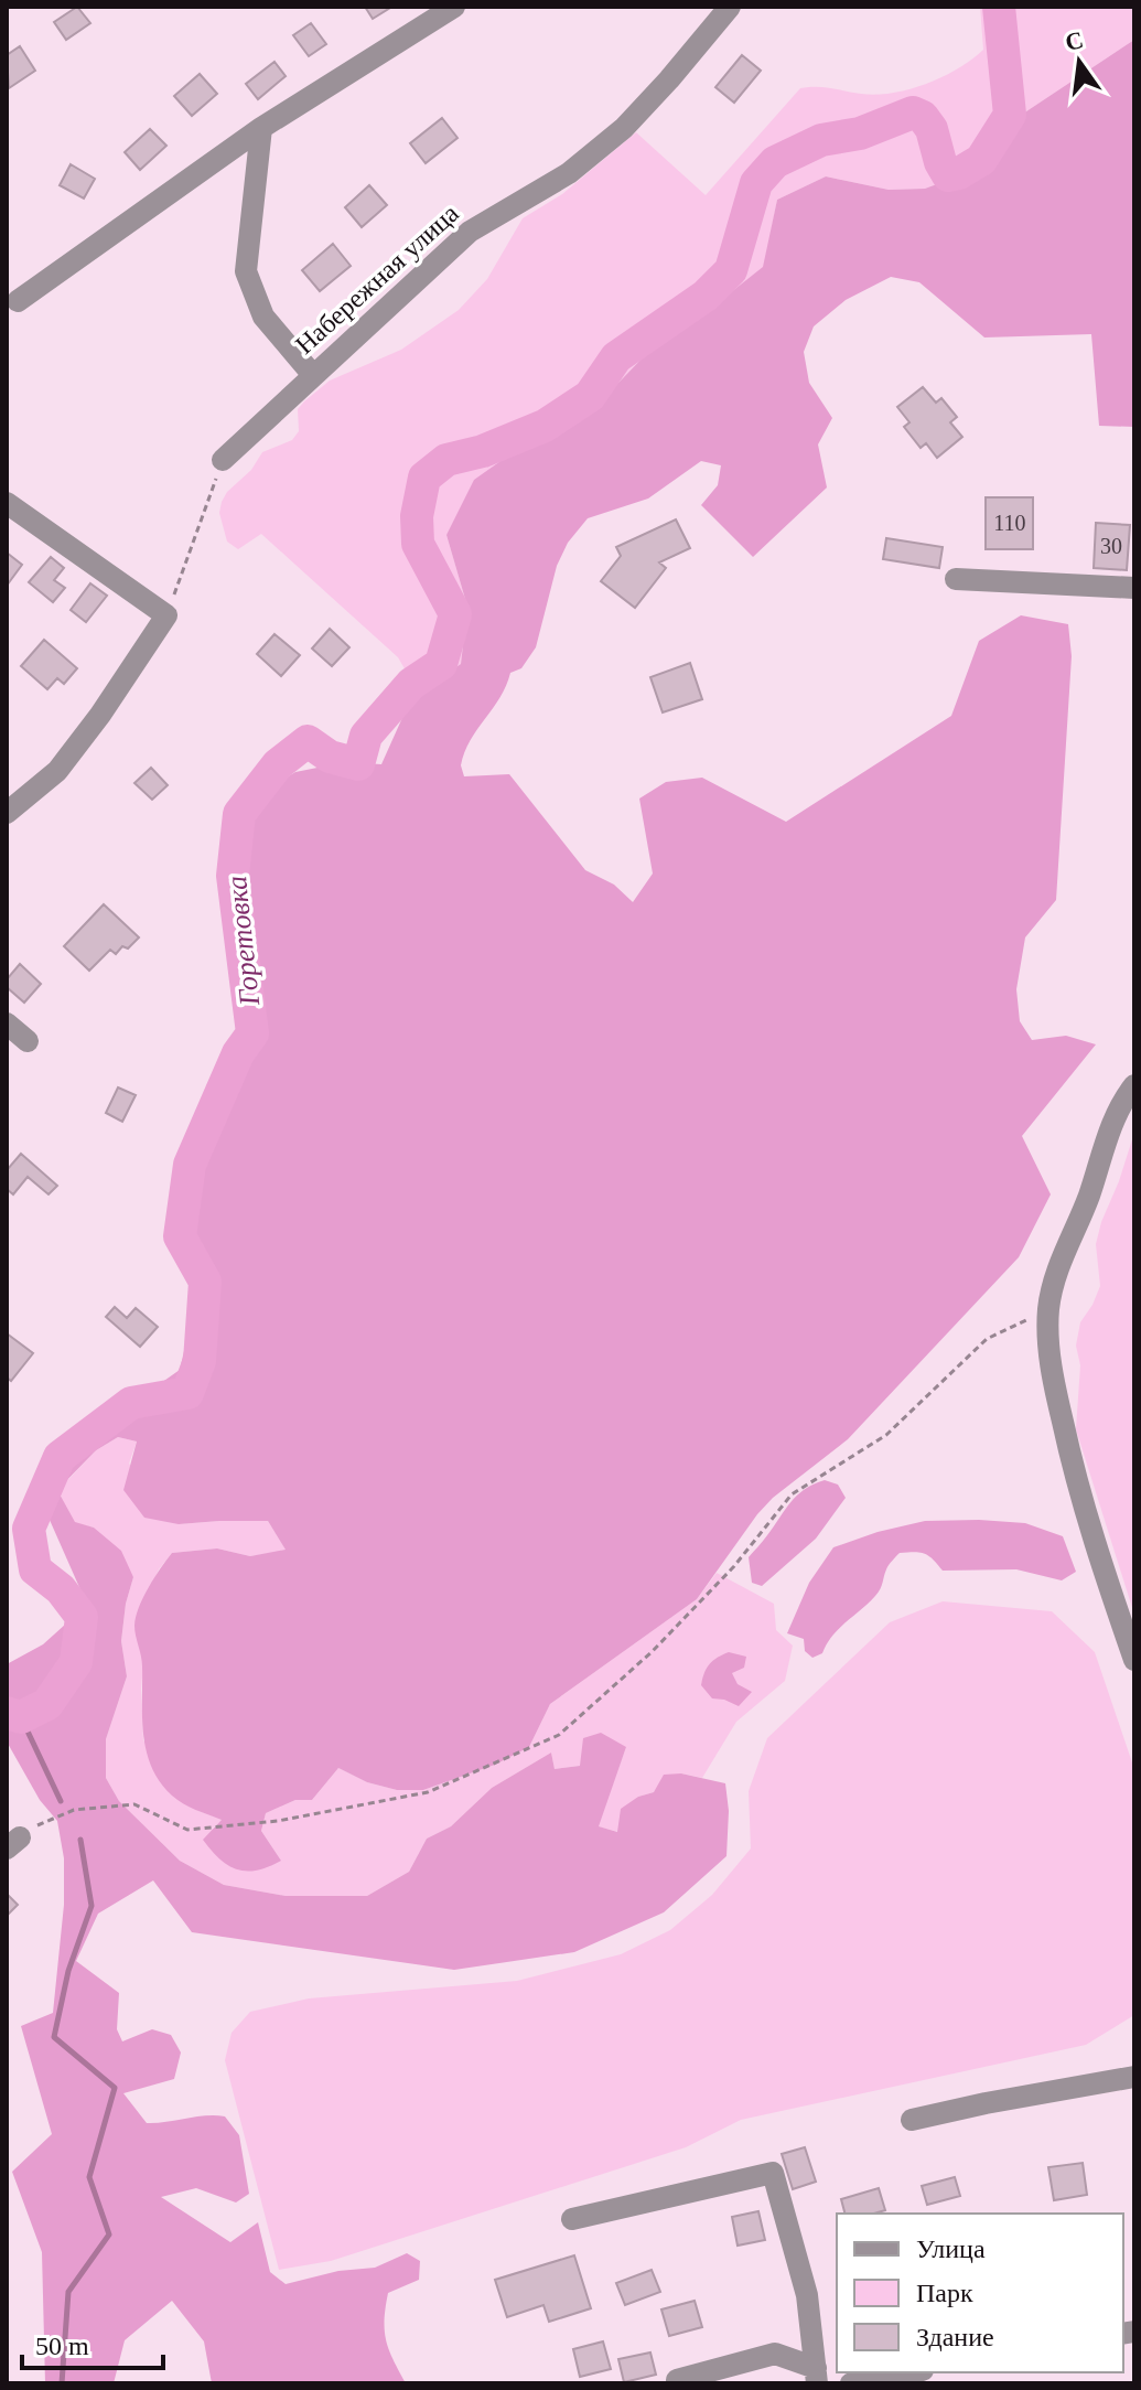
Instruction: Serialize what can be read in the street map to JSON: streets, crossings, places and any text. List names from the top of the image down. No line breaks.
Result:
{"streets":{"street":["Набережная улица"]},"water":["Горетовка"],"house_numbers":["110","30"],"legend":["Улица","Парк","Здание"],"scale_bar":"50 m","north":"top"}
